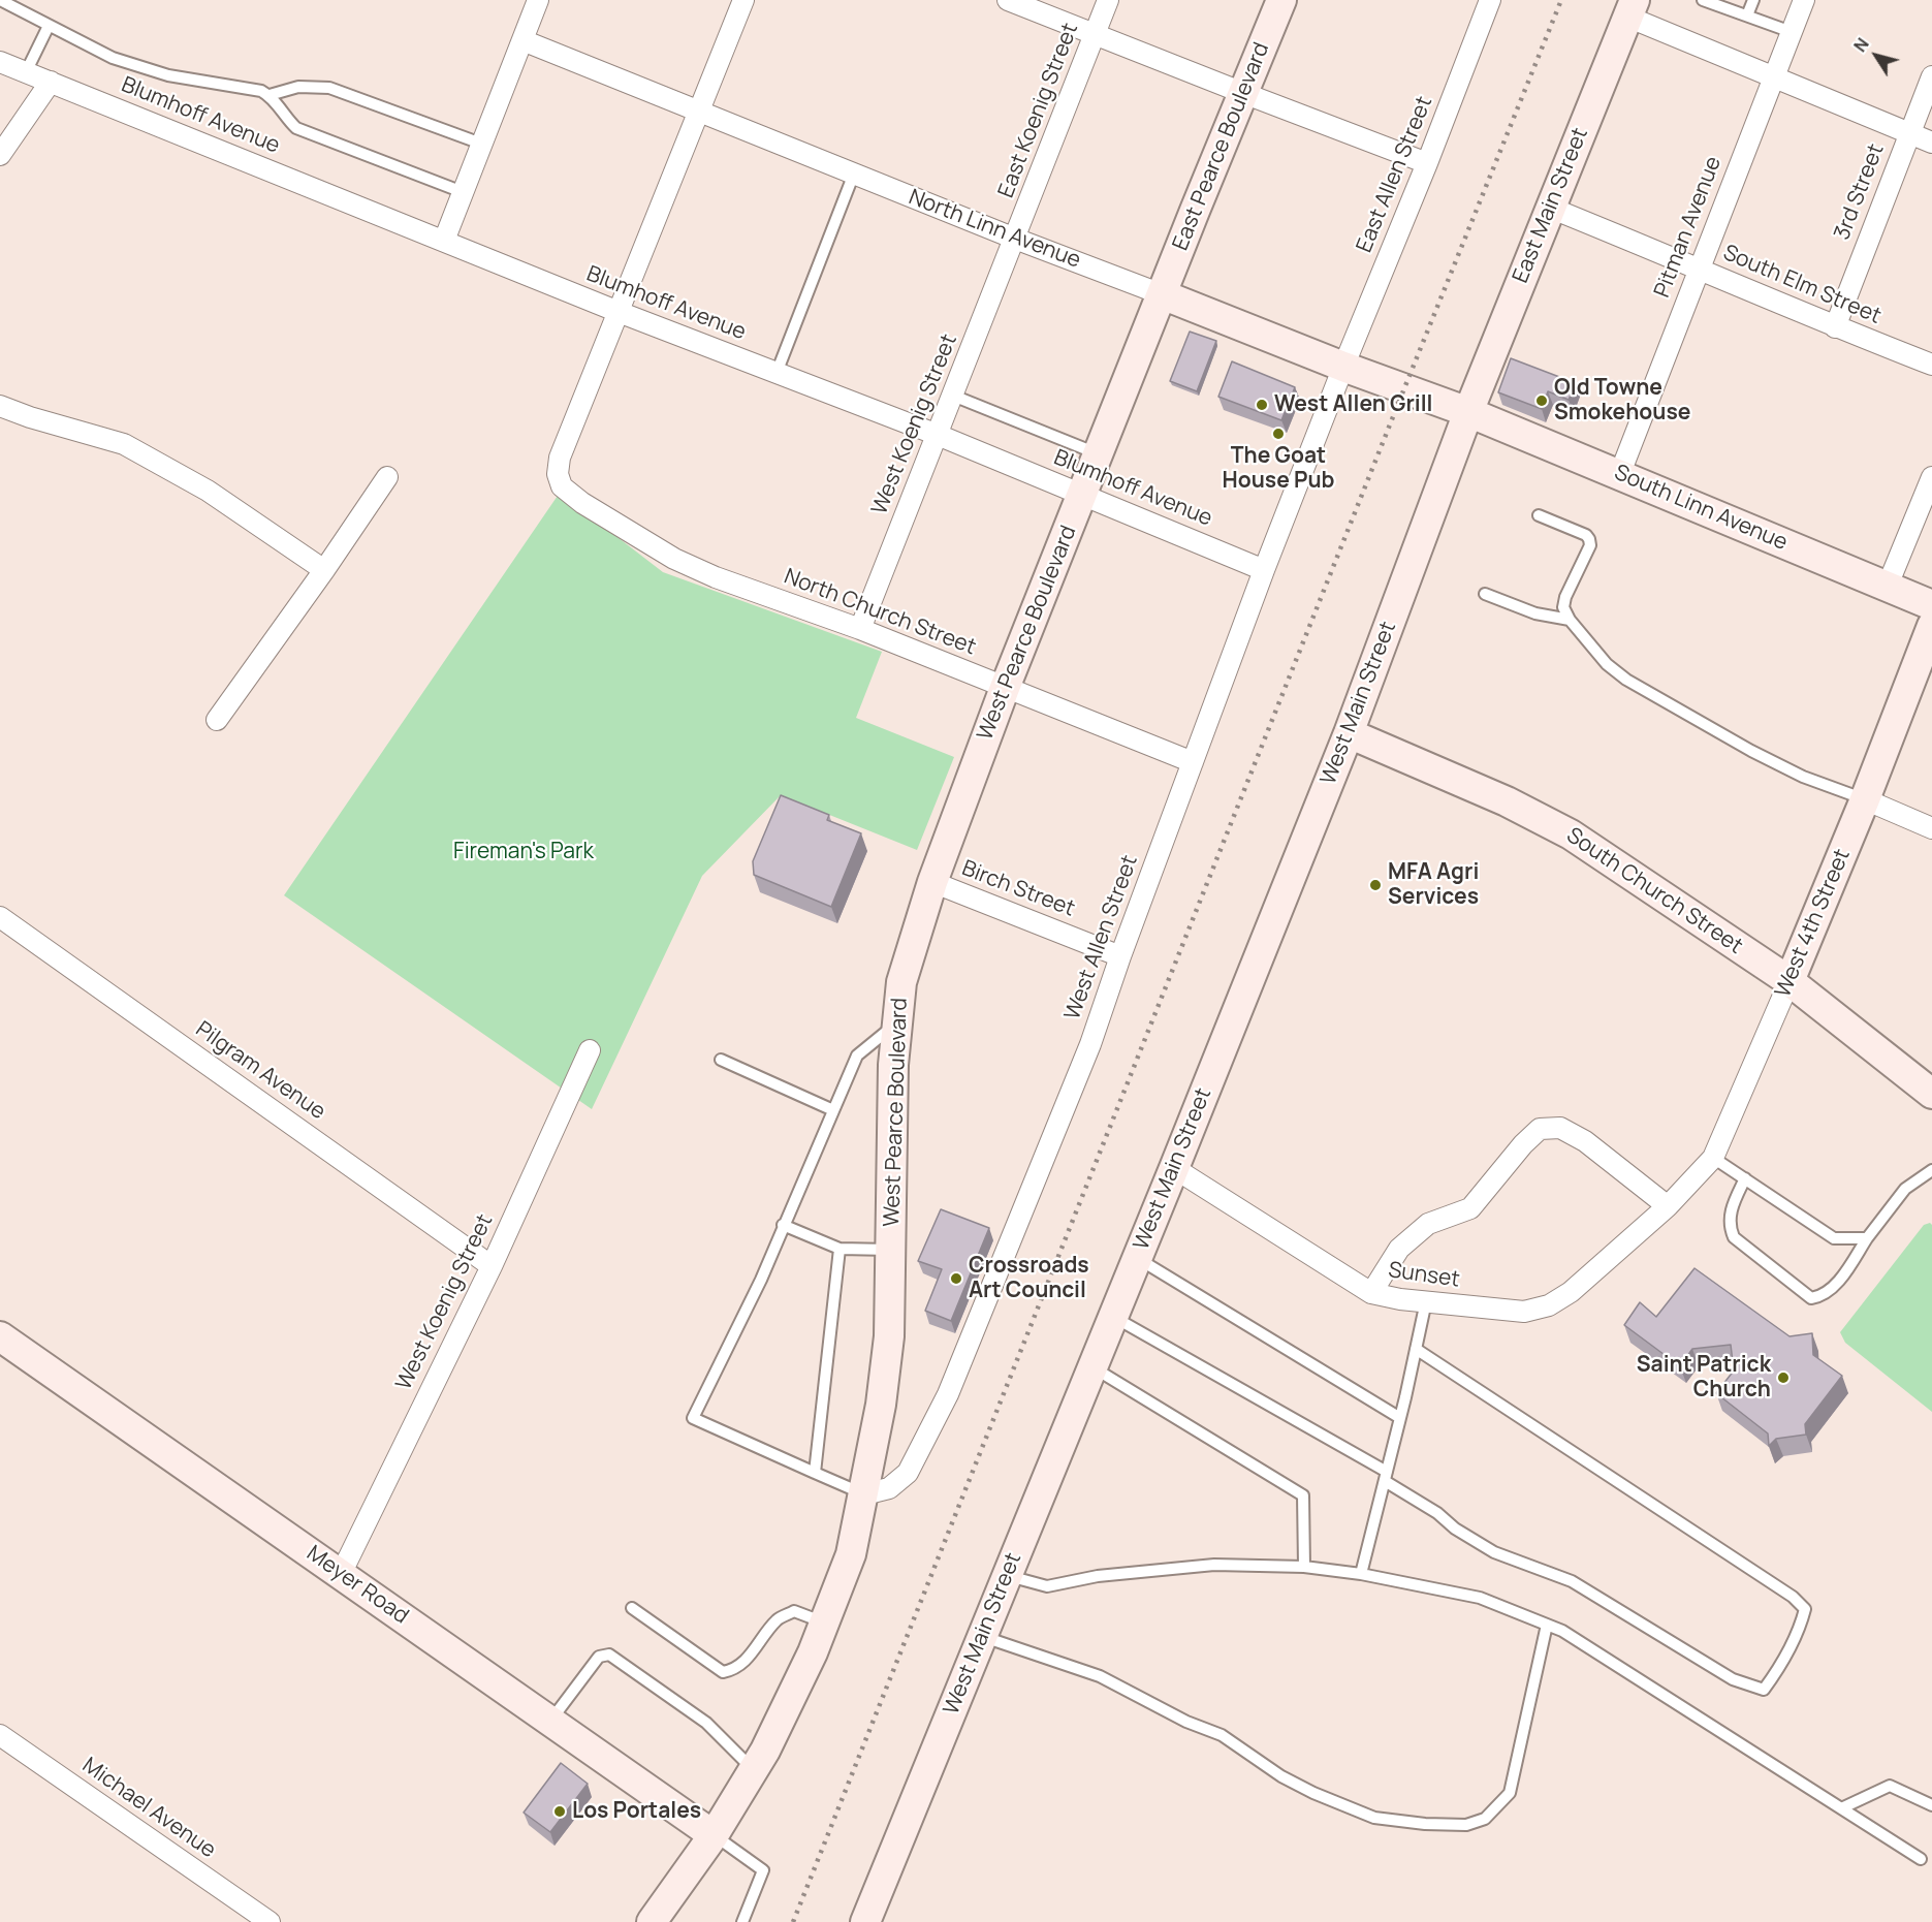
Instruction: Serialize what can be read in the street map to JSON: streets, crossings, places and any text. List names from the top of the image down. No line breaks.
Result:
{"streets":{"street":["East Koenig Street","Blumhoff Avenue","East Pearce Boulevard","East Allen Street","3rd Street","East Main Street","Pitman Avenue","North Linn Avenue","South Elm Street","West Koenig Street","South Linn Avenue","North Church Street","West Pearce Boulevard","West Main Street","Birch Street","South Church Street","West 4th Street","West Allen Street","Pilgram Avenue","Sunset","Meyer Road","Michael Avenue"]},"crossings":[["East Koenig Street","North Linn Avenue"],["East Koenig Street","West Koenig Street"],["Blumhoff Avenue","West Koenig Street"],["Blumhoff Avenue","North Church Street"],["Blumhoff Avenue","West Pearce Boulevard"],["Blumhoff Avenue","West Allen Street"],["East Pearce Boulevard","North Linn Avenue"],["East Pearce Boulevard","West Pearce Boulevard"],["East Allen Street","North Linn Avenue"],["East Allen Street","West Allen Street"],["3rd Street","South Elm Street"],["East Main Street","North Linn Avenue"],["East Main Street","South Elm Street"],["East Main Street","South Linn Avenue"],["East Main Street","West Main Street"],["Pitman Avenue","South Elm Street"],["Pitman Avenue","South Linn Avenue"],["North Linn Avenue","West Koenig Street"],["North Linn Avenue","South Linn Avenue"],["North Linn Avenue","West Pearce Boulevard"],["North Linn Avenue","West Main Street"],["North Linn Avenue","West Allen Street"],["West Koenig Street","North Church Street"],["West Koenig Street","Pilgram Avenue"],["West Koenig Street","Meyer Road"],["South Linn Avenue","West Main Street"],["North Church Street","West Pearce Boulevard"],["North Church Street","West Allen Street"],["West Pearce Boulevard","Birch Street"],["West Pearce Boulevard","West Allen Street"],["West Pearce Boulevard","Meyer Road"],["West Main Street","South Church Street"],["West Main Street","Sunset"],["Birch Street","West Allen Street"],["South Church Street","West 4th Street"],["West 4th Street","Sunset"]],"parks":["Fireman's Park"],"places":["Old Towne Smokehouse","West Allen Grill","The Goat House Pub","MFA Agri Services","Crossroads Art Council","Saint Patrick Church","Los Portales"],"north":"top left"}
